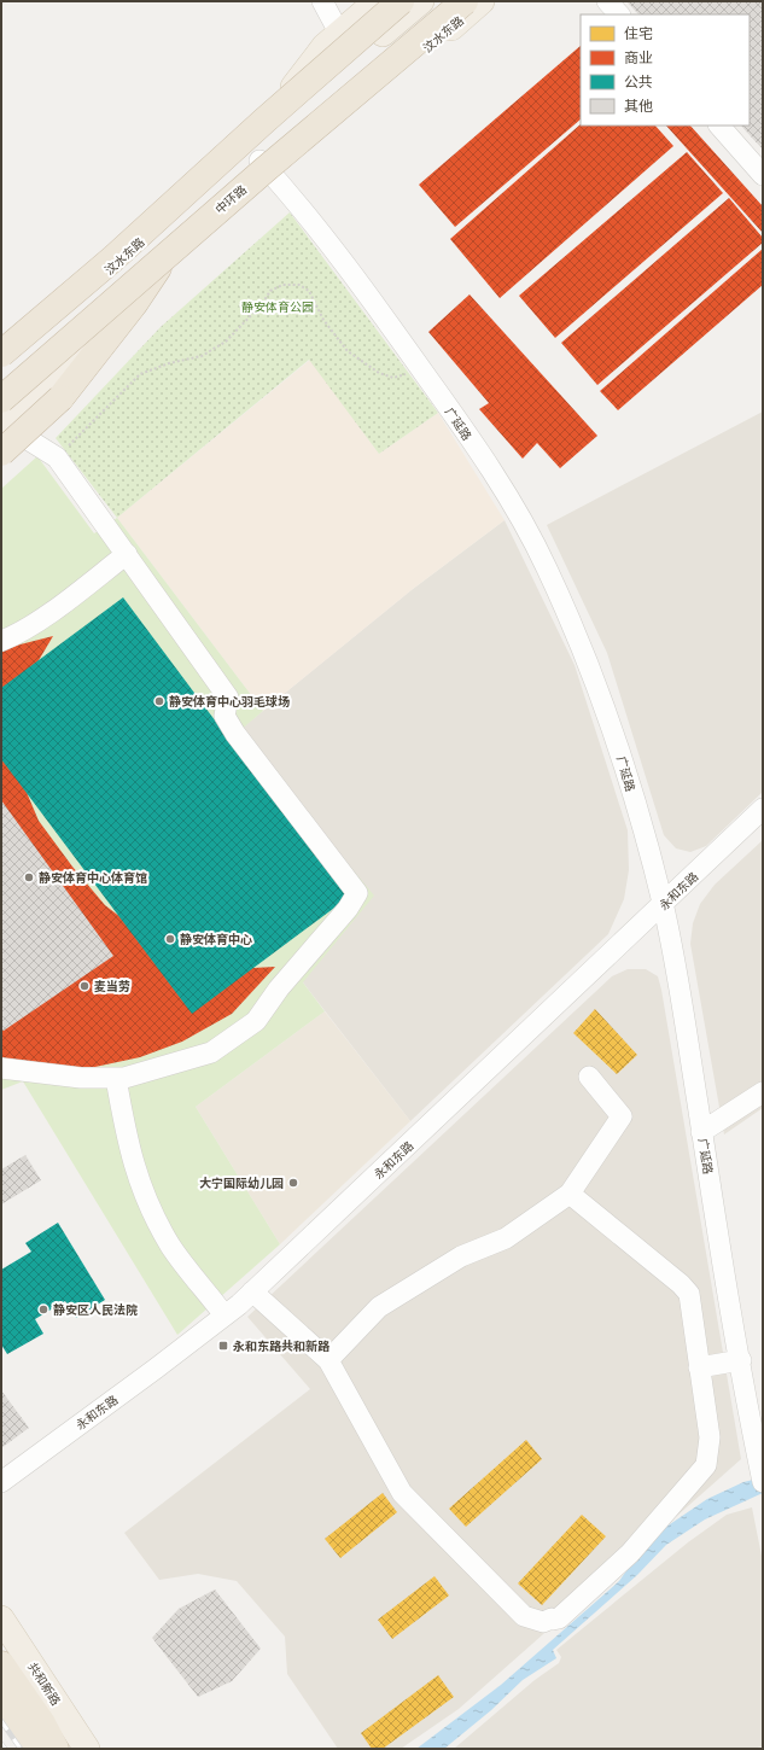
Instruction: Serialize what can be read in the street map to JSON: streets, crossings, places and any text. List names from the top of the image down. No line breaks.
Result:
{"streets":{"highway":["中环路"],"main road":["汶水东路","共和新路"],"street":["广延路","永和东路"]},"crossings":[["汶水东路","广延路"],["广延路","永和东路"]],"parks":["静安体育公园"],"places":{"other":["静安体育中心羽毛球场","静安体育中心体育馆","静安体育中心","麦当劳","大宁国际幼儿园","静安区人民法院"],"transit":["永和东路共和新路"]},"legend":["住宅","商业","公共","其他"]}
